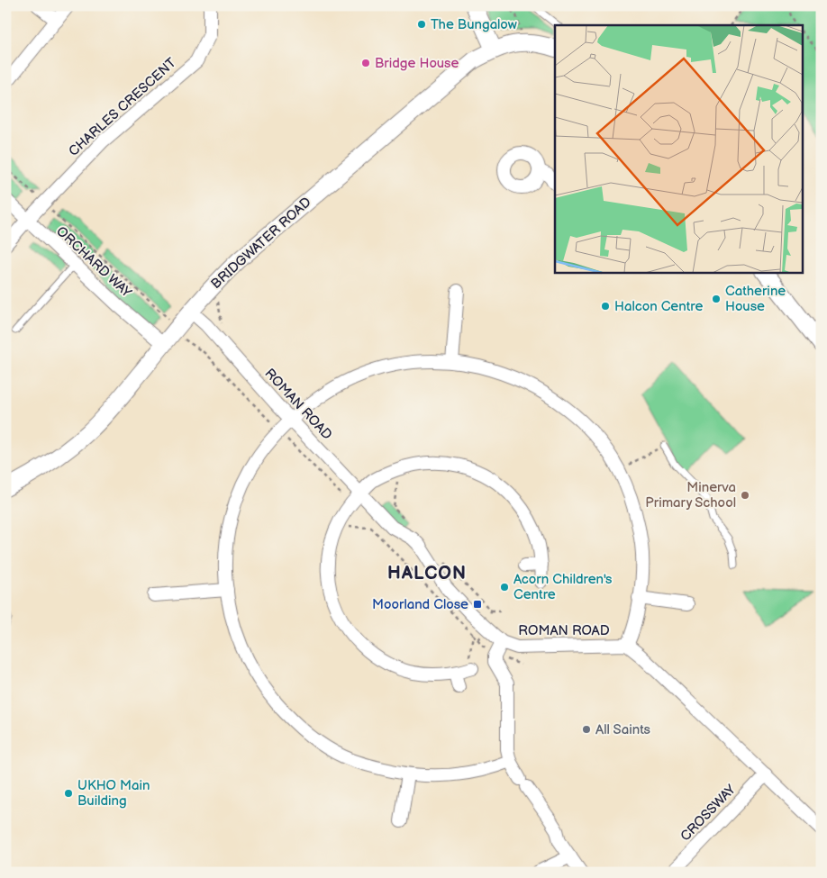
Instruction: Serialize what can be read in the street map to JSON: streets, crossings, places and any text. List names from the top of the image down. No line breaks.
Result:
{"streets":{"street":["CHARLES CRESCENT","BRIDGWATER ROAD","ORCHARD WAY","ROMAN ROAD","CROSSWAY"]},"crossings":[["CHARLES CRESCENT","ORCHARD WAY"],["BRIDGWATER ROAD","ORCHARD WAY"],["BRIDGWATER ROAD","ROMAN ROAD"],["ROMAN ROAD","CROSSWAY"]],"districts":["HALCON"],"places":{"other":["The Bungalow","Bridge House","Catherine House","Halcon Centre","Minerva Primary School","Acorn Children's Centre","All Saints","UKHO Main Building"],"transit":["Moorland Close"]}}
